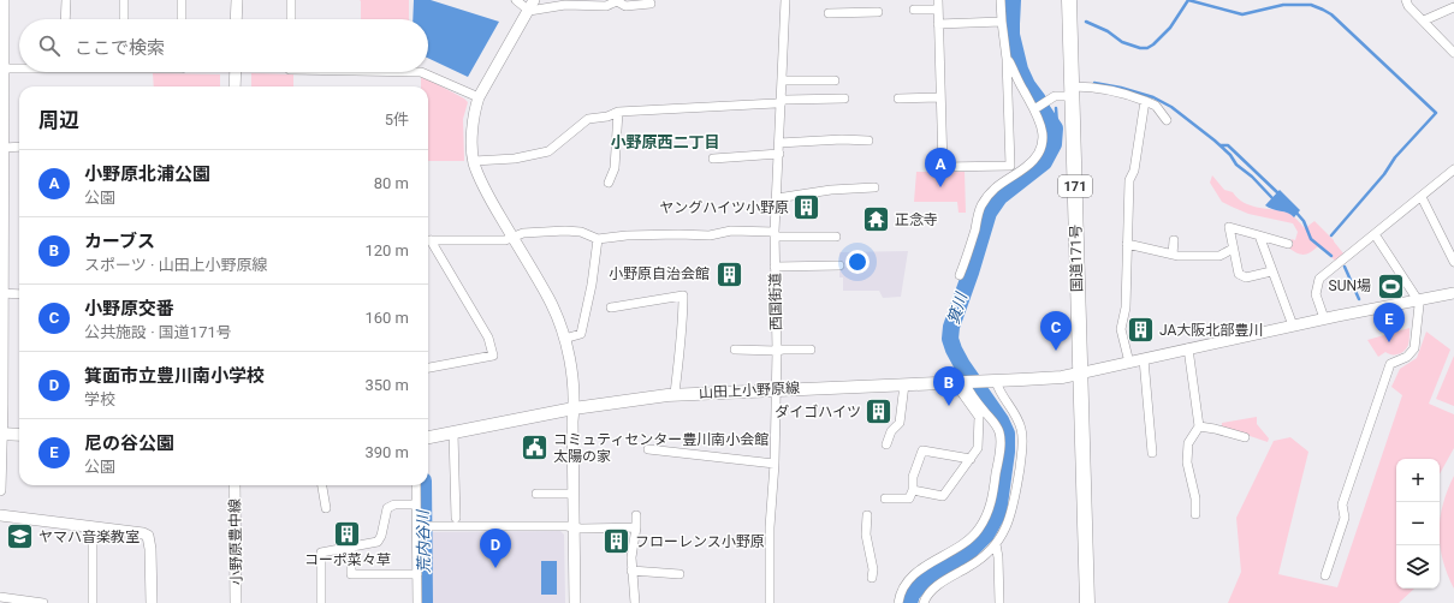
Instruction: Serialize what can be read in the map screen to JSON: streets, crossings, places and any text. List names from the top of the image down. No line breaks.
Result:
{"streets":{"highway":["171","国道171号"],"main road":["山田上小野原線"],"street":["西国街道","小野原豊中線"]},"crossings":[["国道171号","山田上小野原線"],["西国街道","山田上小野原線"]],"districts":["小野原西二丁目"],"water":["箕川","荒内谷川"],"places":{"building":["ヤングハイツ小野原","小野原自治会館","JA大阪北部豊川","ダイゴハイツ","コーポ菜々草","フローレンス小野原"],"temple":["正念寺"],"sports":["SUN場"],"public building":["コミュティセンター豊川南小会館 太陽の家"],"school or university":["ヤマハ音楽教室"]},"page":{"search":"ここで検索","heading":["周辺","5件"],"pins":["A","E","C","B","D"],"list":[{"mark":"A","name":"小野原北浦公園","note":"公園","value":"80 m"},{"mark":"B","name":"カーブス","note":"スポーツ · 山田上小野原線","value":"120 m"},{"mark":"C","name":"小野原交番","note":"公共施設 · 国道171号","value":"160 m"},{"mark":"D","name":"箕面市立豊川南小学校","note":"学校","value":"350 m"},{"mark":"E","name":"尼の谷公園","note":"公園","value":"390 m"}],"map_buttons":["+","−"]}}
